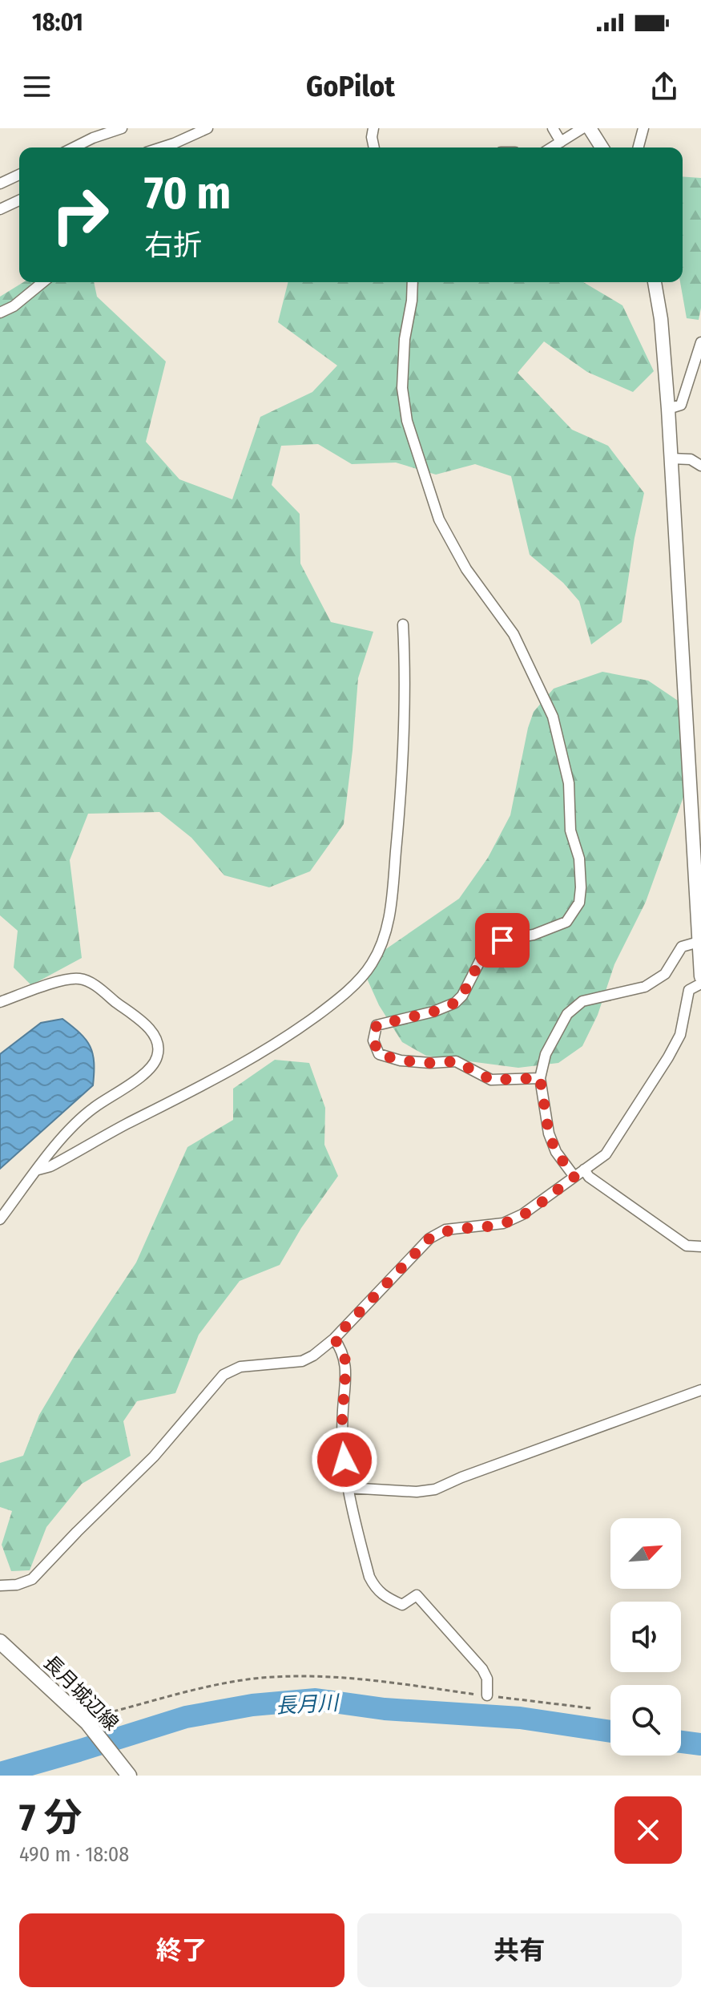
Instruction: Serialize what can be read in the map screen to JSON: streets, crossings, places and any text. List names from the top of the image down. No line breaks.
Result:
{"streets":{"main road":["長月城辺線"]},"water":["長月川"],"north":"top right","page":{"status":"18:01","header":"GoPilot","turn":["70 m","右折"],"heading":["7 分","490 m · 18:08"],"buttons":["終了","共有"]}}
